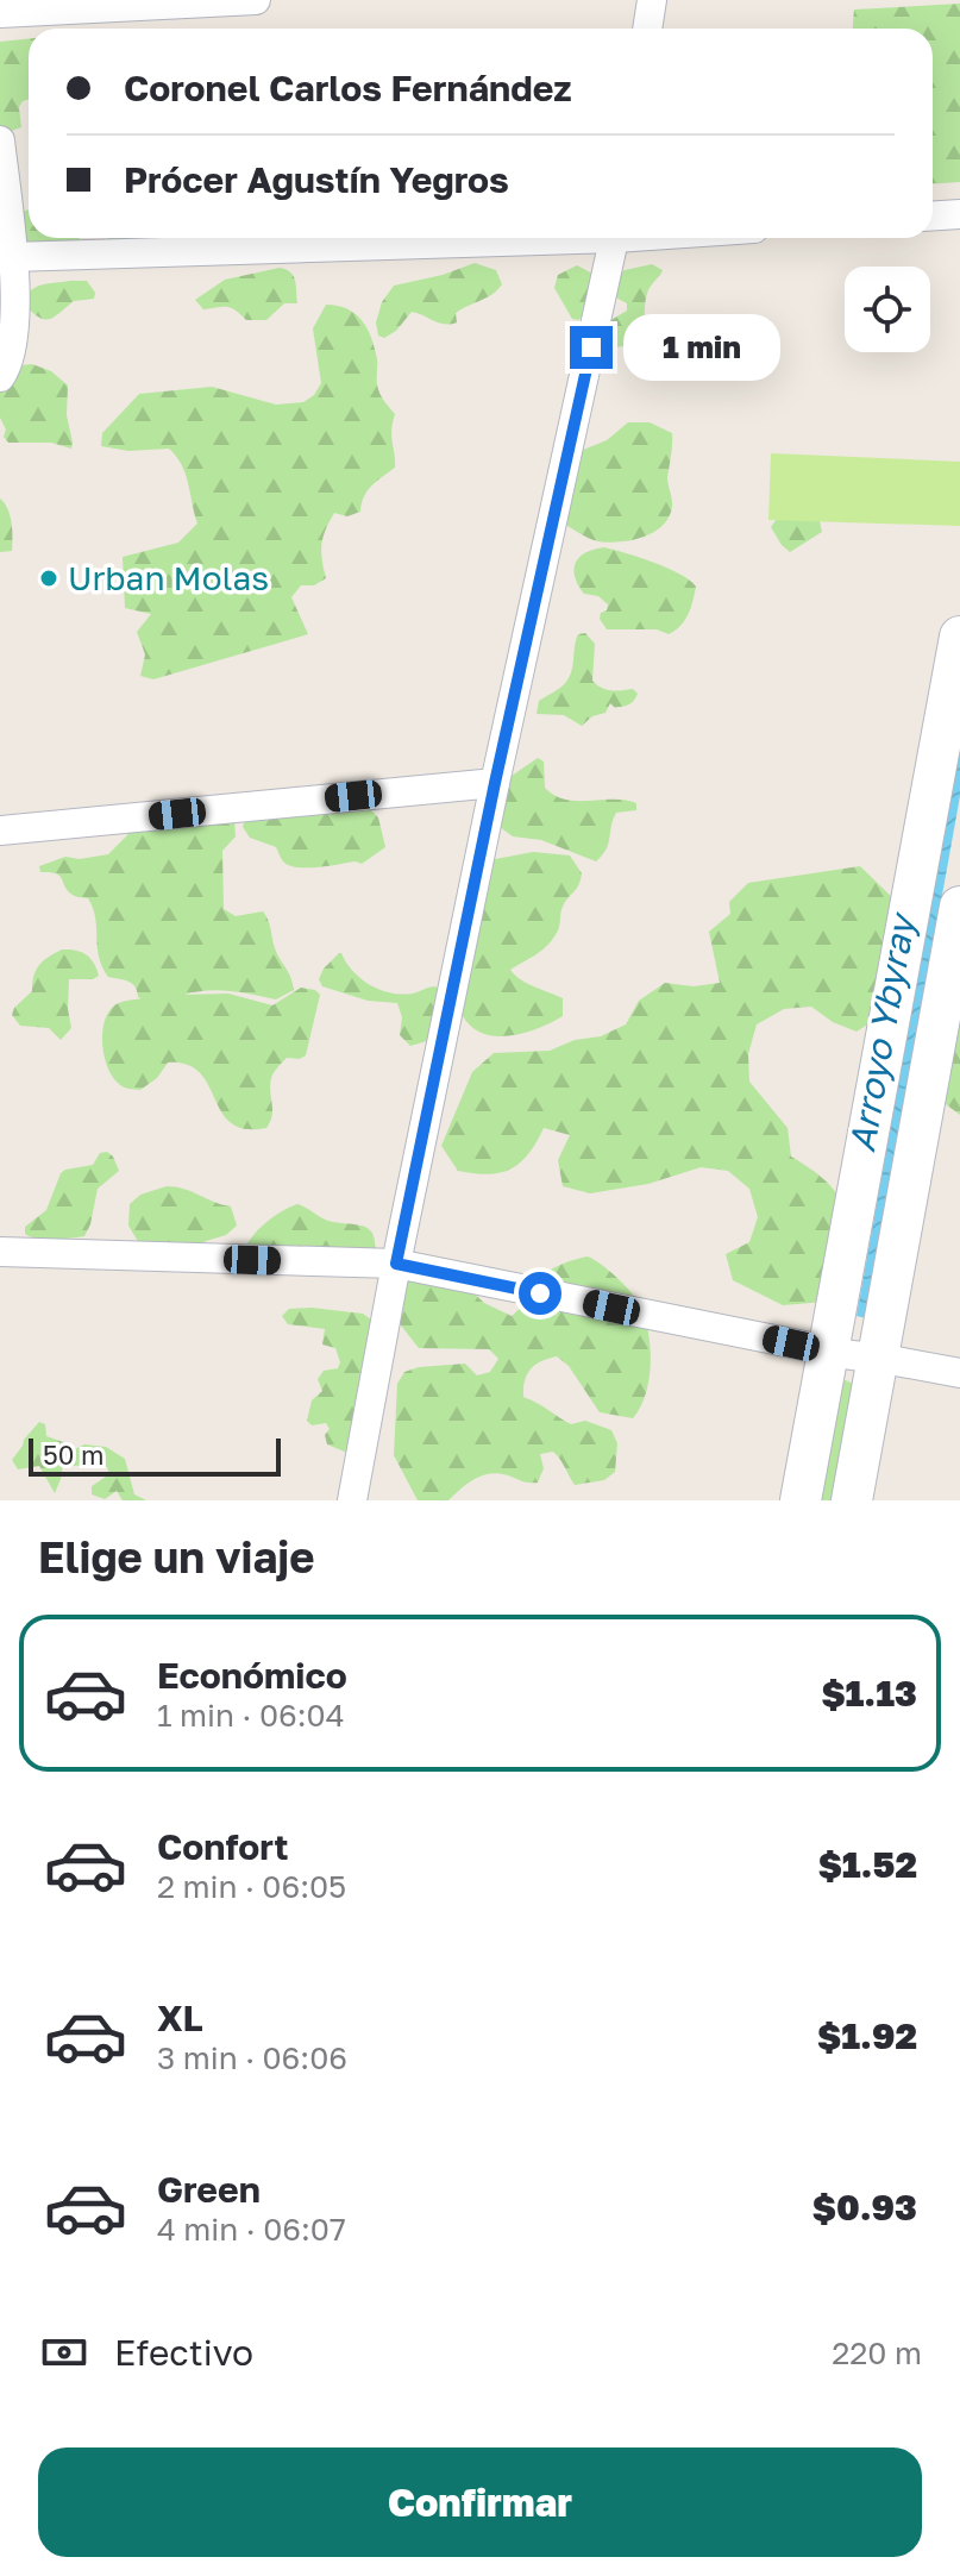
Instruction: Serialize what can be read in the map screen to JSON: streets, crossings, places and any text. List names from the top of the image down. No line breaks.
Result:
{"water":["Arroyo Ybyray"],"places":["Urban Molas"],"scale_bar":"50 m","page":{"banner":["Coronel Carlos Fernández","Prócer Agustín Yegros"],"bubble":"1 min","scale":"50 m","heading":"Elige un viaje","list":[{"name":"Económico","note":"1 min · 06:04","value":"$1.13"},{"name":"Confort","note":"2 min · 06:05","value":"$1.52"},{"name":"XL","note":"3 min · 06:06","value":"$1.92"},{"name":"Green","note":"4 min · 06:07","value":"$0.93"}],"pay":["Efectivo","220 m"],"buttons":"Confirmar"}}
